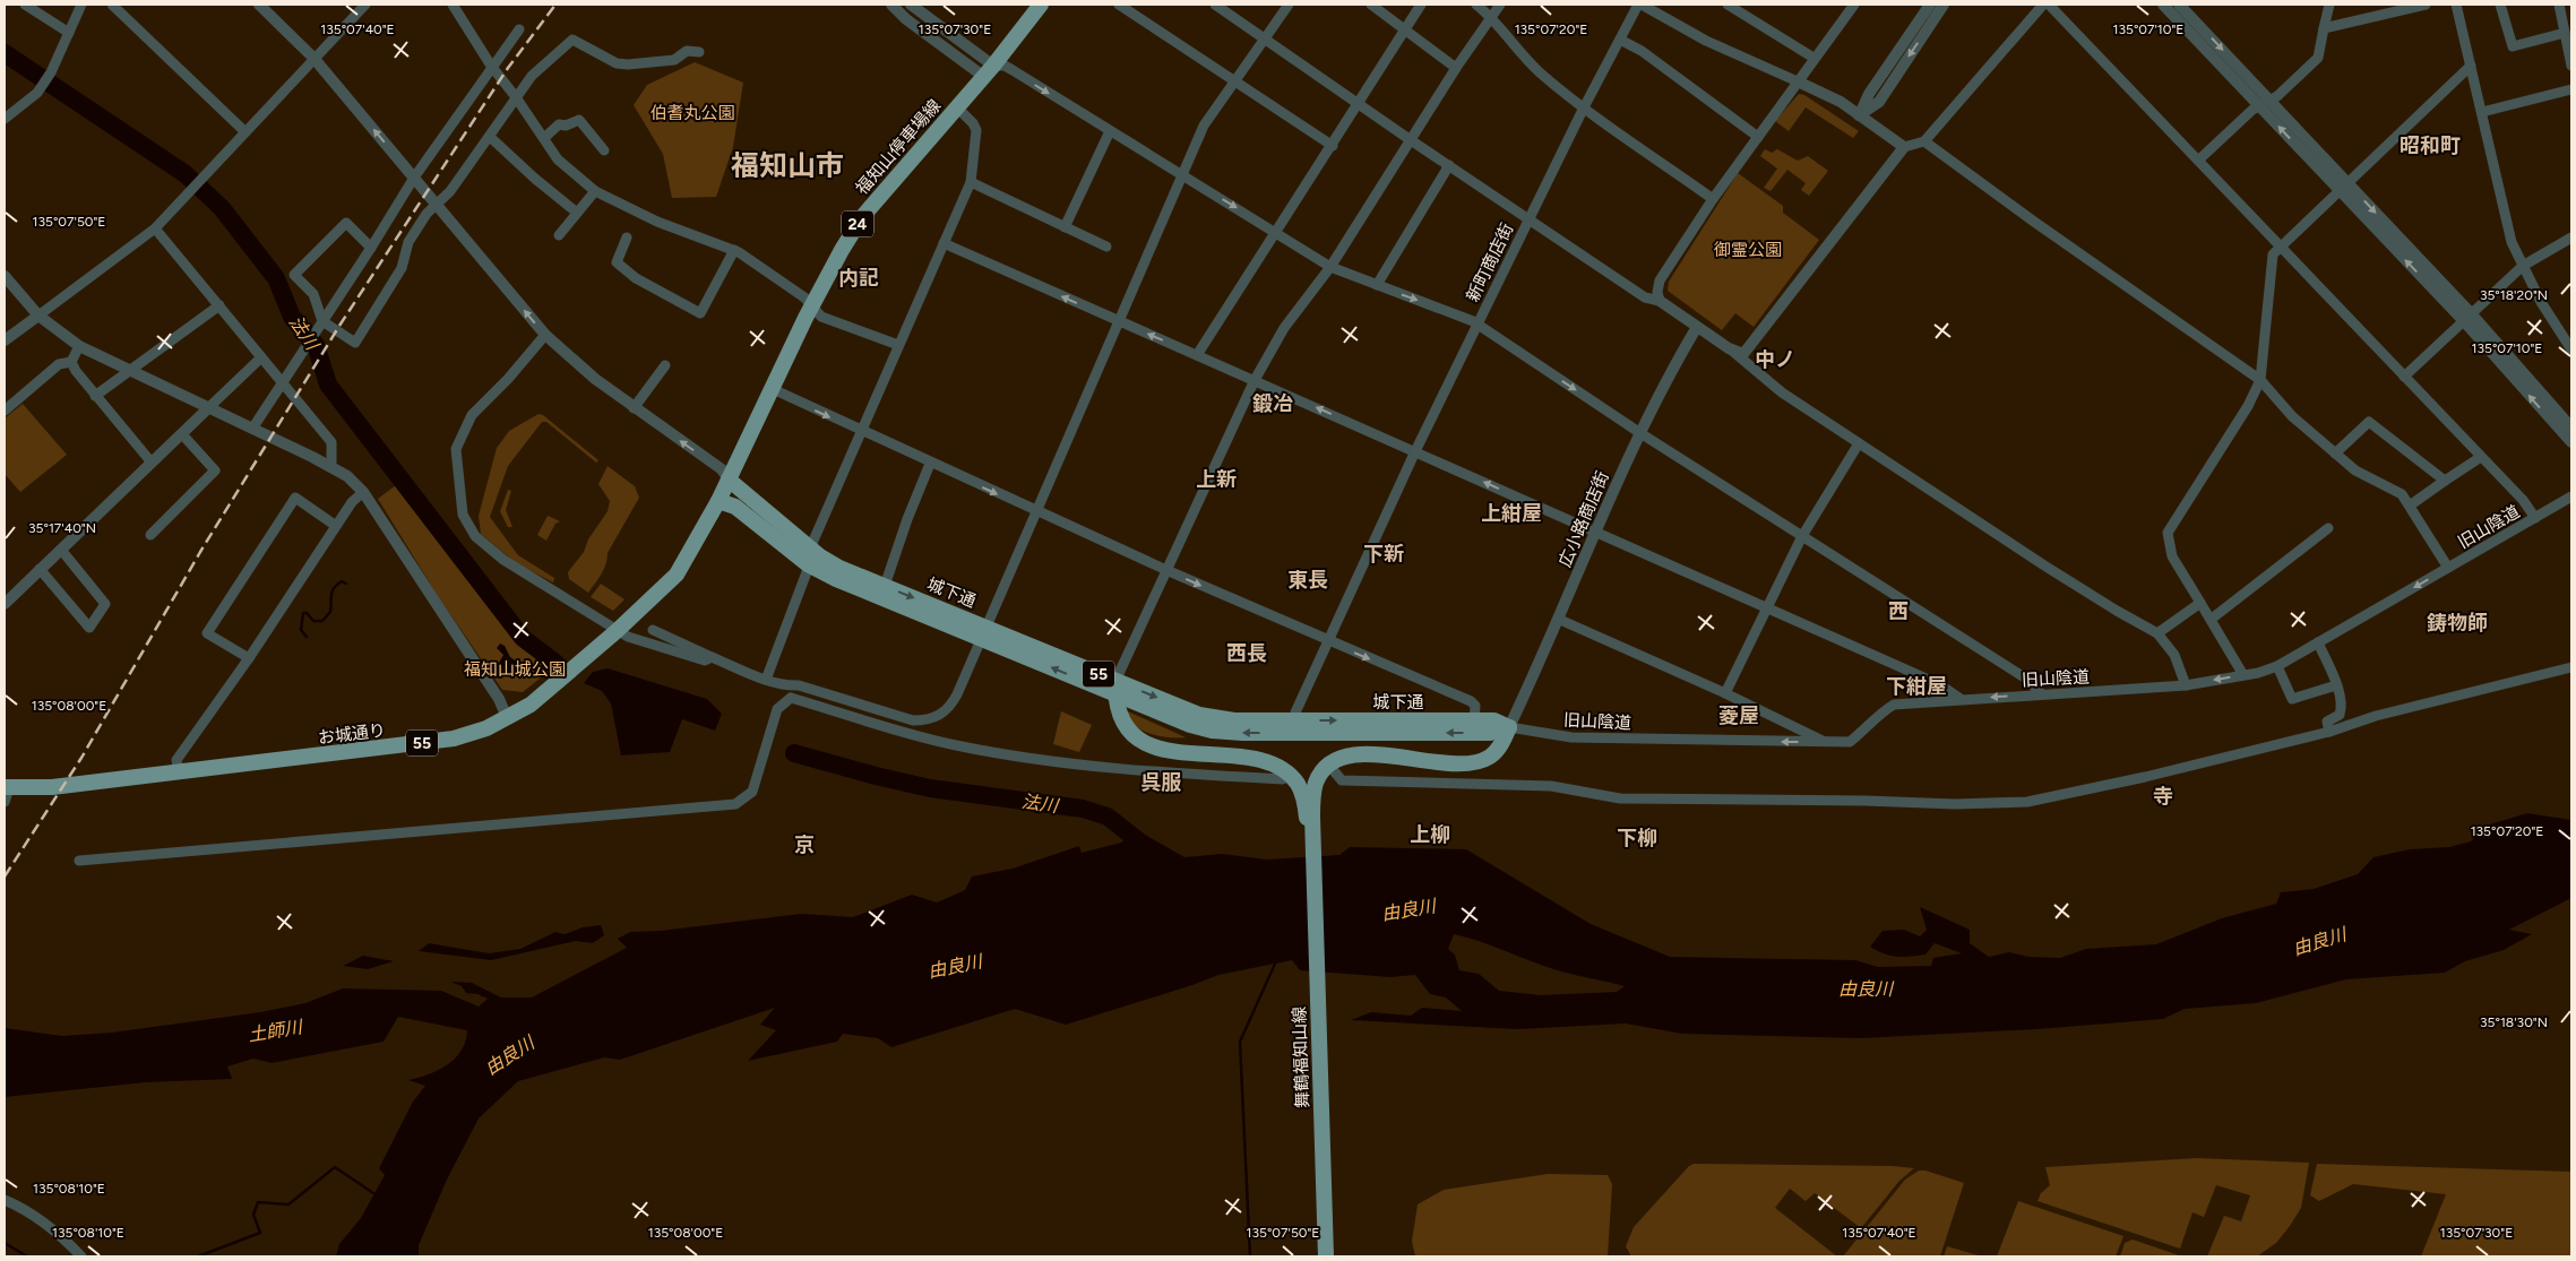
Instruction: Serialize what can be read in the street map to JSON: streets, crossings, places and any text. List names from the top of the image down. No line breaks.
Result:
{"streets":{"main road":["福知山停車場線","24","城下通","55","お城通り","舞鶴福知山線"],"street":["新町商店街","広小路商店街","旧山陰道"]},"crossings":[["福知山停車場線","城下通"],["福知山停車場線","お城通り"],["新町商店街","城下通"],["広小路商店街","旧山陰道"],["広小路商店街","城下通"],["旧山陰道","城下通"],["城下通","55"],["城下通","お城通り"],["55","舞鶴福知山線"]],"districts":["昭和町","福知山市","内記","中ノ","鍛冶","上新","上紺屋","下新","東長","西","鋳物師","西長","下紺屋","菱屋","呉服","寺","上柳","下柳","京"],"water":["法川","由良川","土師川"],"parks":["伯耆丸公園","御霊公園","福知山城公園"],"coordinates":["135°07'40\"E","135°07'30\"E","135°07'20\"E","135°07'10\"E","135°07'50\"E","35°18'20\"N","35°17'40\"N","135°08'00\"E","35°18'30\"N","135°08'10\"E"]}
